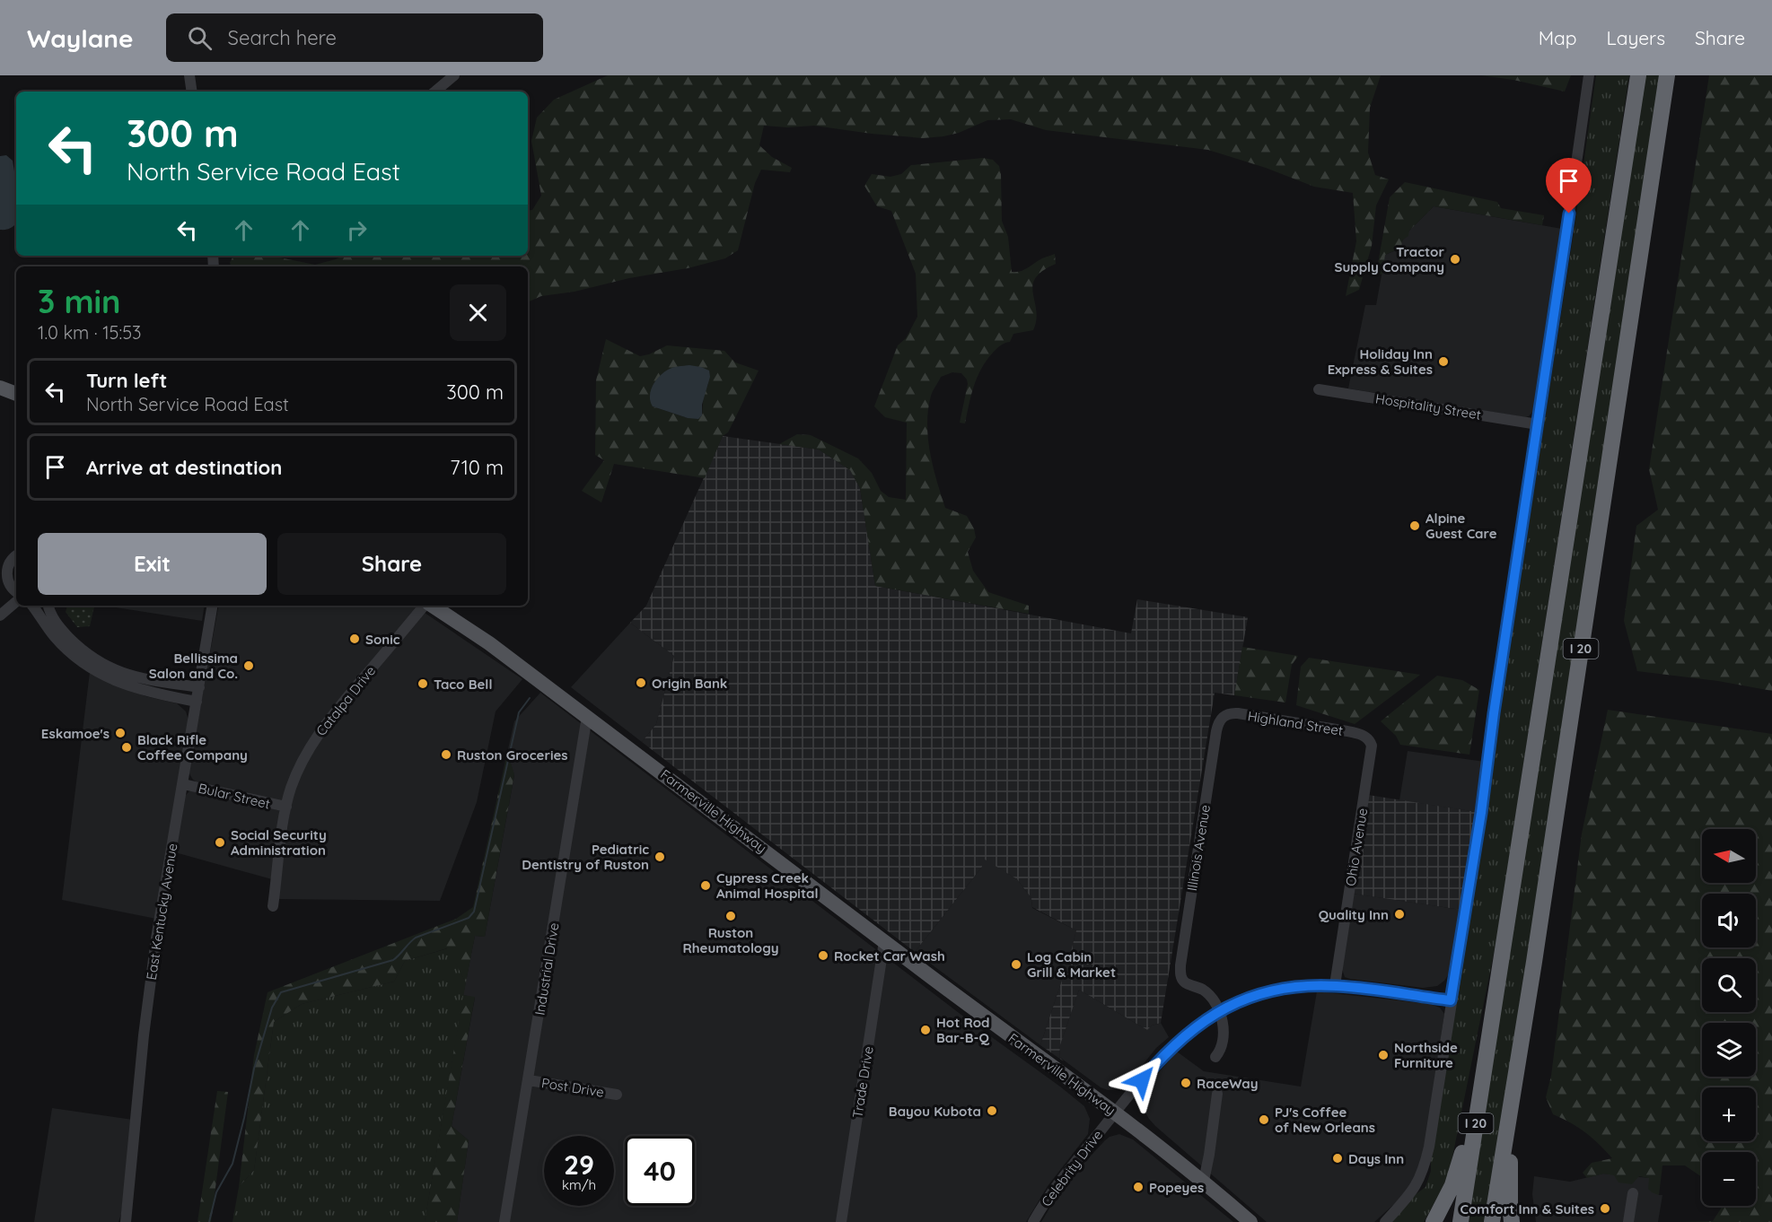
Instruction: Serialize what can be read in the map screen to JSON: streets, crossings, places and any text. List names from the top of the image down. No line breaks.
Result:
{"streets":{"highway":["I 20"],"main road":["Farmerville Highway"],"street":["Hospitality Street","Catalpa Drive","Highland Street","Bular Street","Ohio Avenue","Illinois Avenue","East Kentucky Avenue","Industrial Drive","Trade Drive","Post Drive","Celebrity Drive"]},"crossings":[["Catalpa Drive","Bular Street"],["Highland Street","Ohio Avenue"],["Highland Street","Illinois Avenue"],["Bular Street","East Kentucky Avenue"],["Farmerville Highway","Industrial Drive"],["Farmerville Highway","Trade Drive"],["Farmerville Highway","Celebrity Drive"],["Ohio Avenue","Celebrity Drive"],["Illinois Avenue","Celebrity Drive"],["Industrial Drive","Post Drive"]],"places":["Tractor Supply Company","Holiday Inn Express & Suites","Alpine Guest Care","Sonic","Bellissima Salon and Co.","Origin Bank","Taco Bell","Eskamoe's","Black Rifle Coffee Company","Ruston Groceries","Social Security Administration","Pediatric Dentistry of Ruston","Cypress Creek Animal Hospital","Quality Inn","Ruston Rheumatology","Rocket Car Wash","Log Cabin Grill & Market","Hot Rod Bar-B-Q","Northside Furniture","RaceWay","Bayou Kubota","PJ's Coffee of New Orleans","Days Inn","Popeyes","Comfort Inn & Suites"],"north":"left","page":{"header":"Waylane","search":"Search here","nav":["Map","Layers","Share"],"turn":["300 m","North Service Road East"],"heading":["3 min","1.0 km · 15:53"],"list":[{"name":"Turn left","note":"North Service Road East","value":"300 m"},{"name":"Arrive at destination","value":"710 m"}],"buttons":["Exit","Share"],"map_buttons":["+","−"],"speed":"29 km/h","limit":"40"}}
